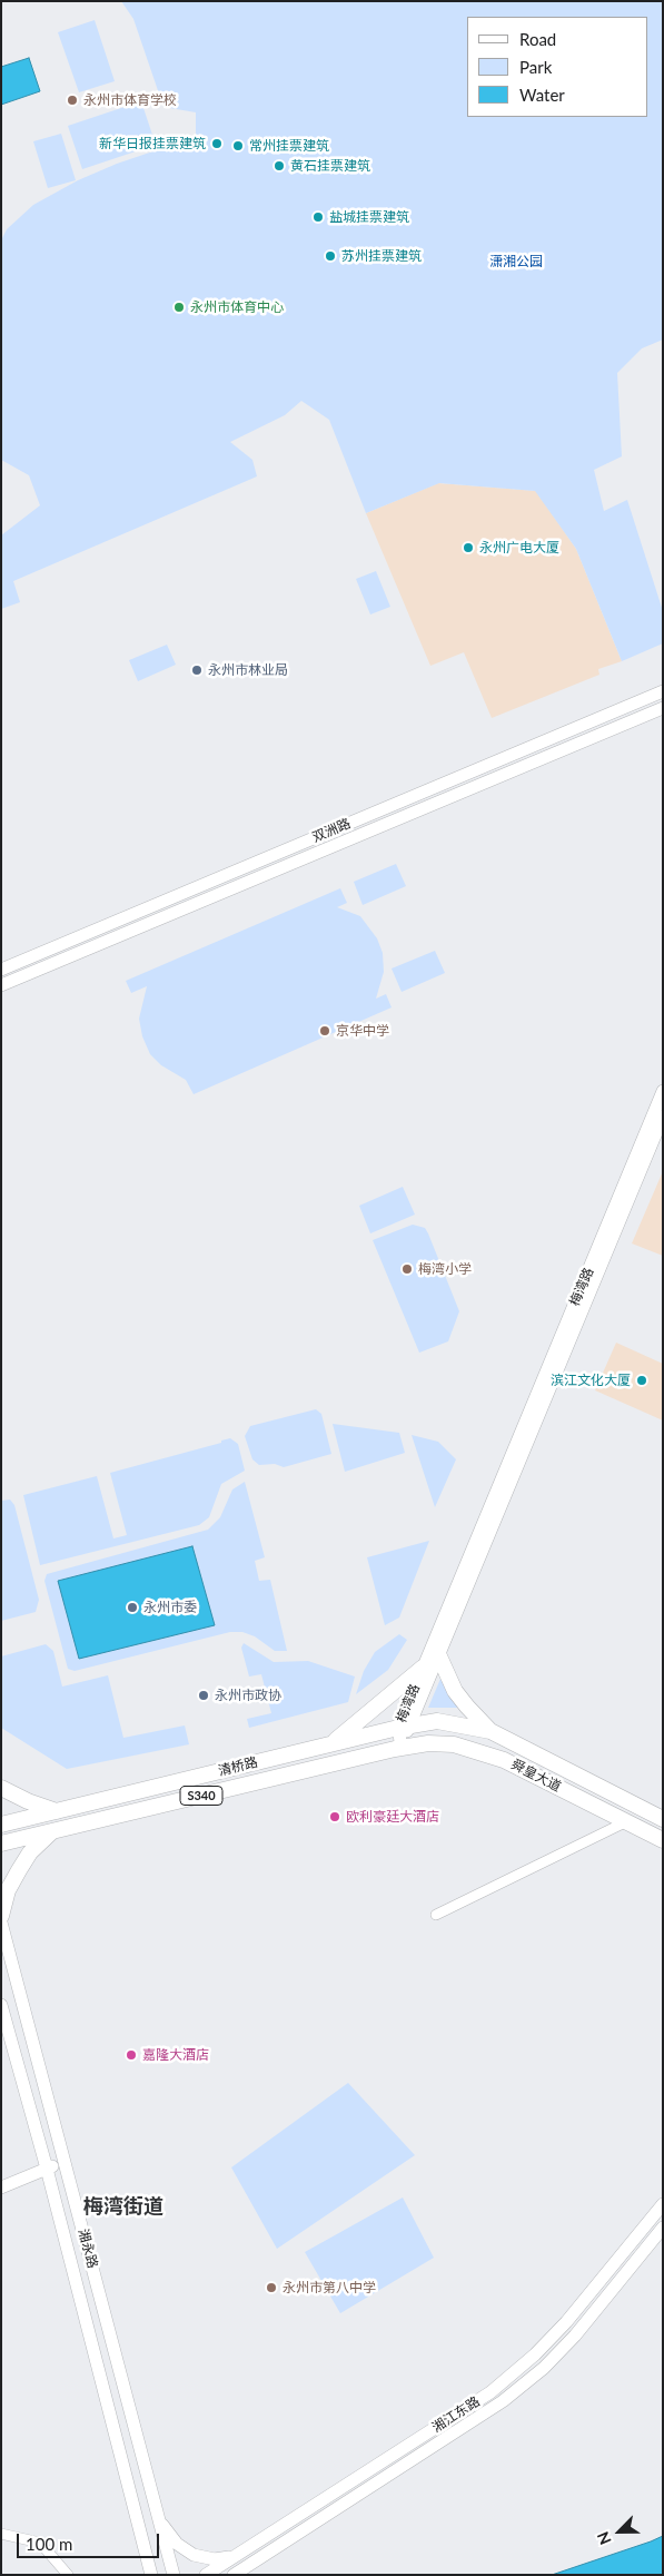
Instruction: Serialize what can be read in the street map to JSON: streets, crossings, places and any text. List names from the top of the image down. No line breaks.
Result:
{"streets":{"main road":["双洲路","梅湾路","清桥路","舜皇大道","S340","湘永路","湘江东路"]},"crossings":[["梅湾路","清桥路"],["梅湾路","舜皇大道"],["清桥路","舜皇大道"]],"districts":["梅湾街道"],"parks":["潇湘公园"],"places":["永州市体育学校","新华日报挂票建筑","常州挂票建筑","黄石挂票建筑","盐城挂票建筑","苏州挂票建筑","永州市体育中心","永州广电大厦","永州市林业局","京华中学","梅湾小学","滨江文化大厦","永州市委","永州市政协","欧利豪廷大酒店","嘉隆大酒店","永州市第八中学"],"legend":["Road","Park","Water"],"scale_bar":"100 m","north":"bottom left"}
